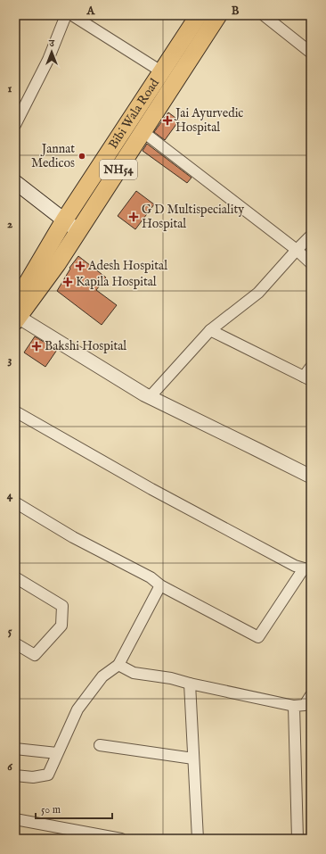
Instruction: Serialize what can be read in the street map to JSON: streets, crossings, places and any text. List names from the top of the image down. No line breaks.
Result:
{"streets":{"highway":["Bibi Wala Road","NH54"]},"crossings":[["Bibi Wala Road","NH54"]],"places":{"health":["Jai Ayurvedic Hospital","G D Multispeciality Hospital","Adesh Hospital","Kapila Hospital","Bakshi Hospital"],"other":["Jannat Medicos"]},"scale_bar":"50 m","north":"top","grid":{"columns":["A","B"],"rows":["1","2","3","4","5","6"]}}
